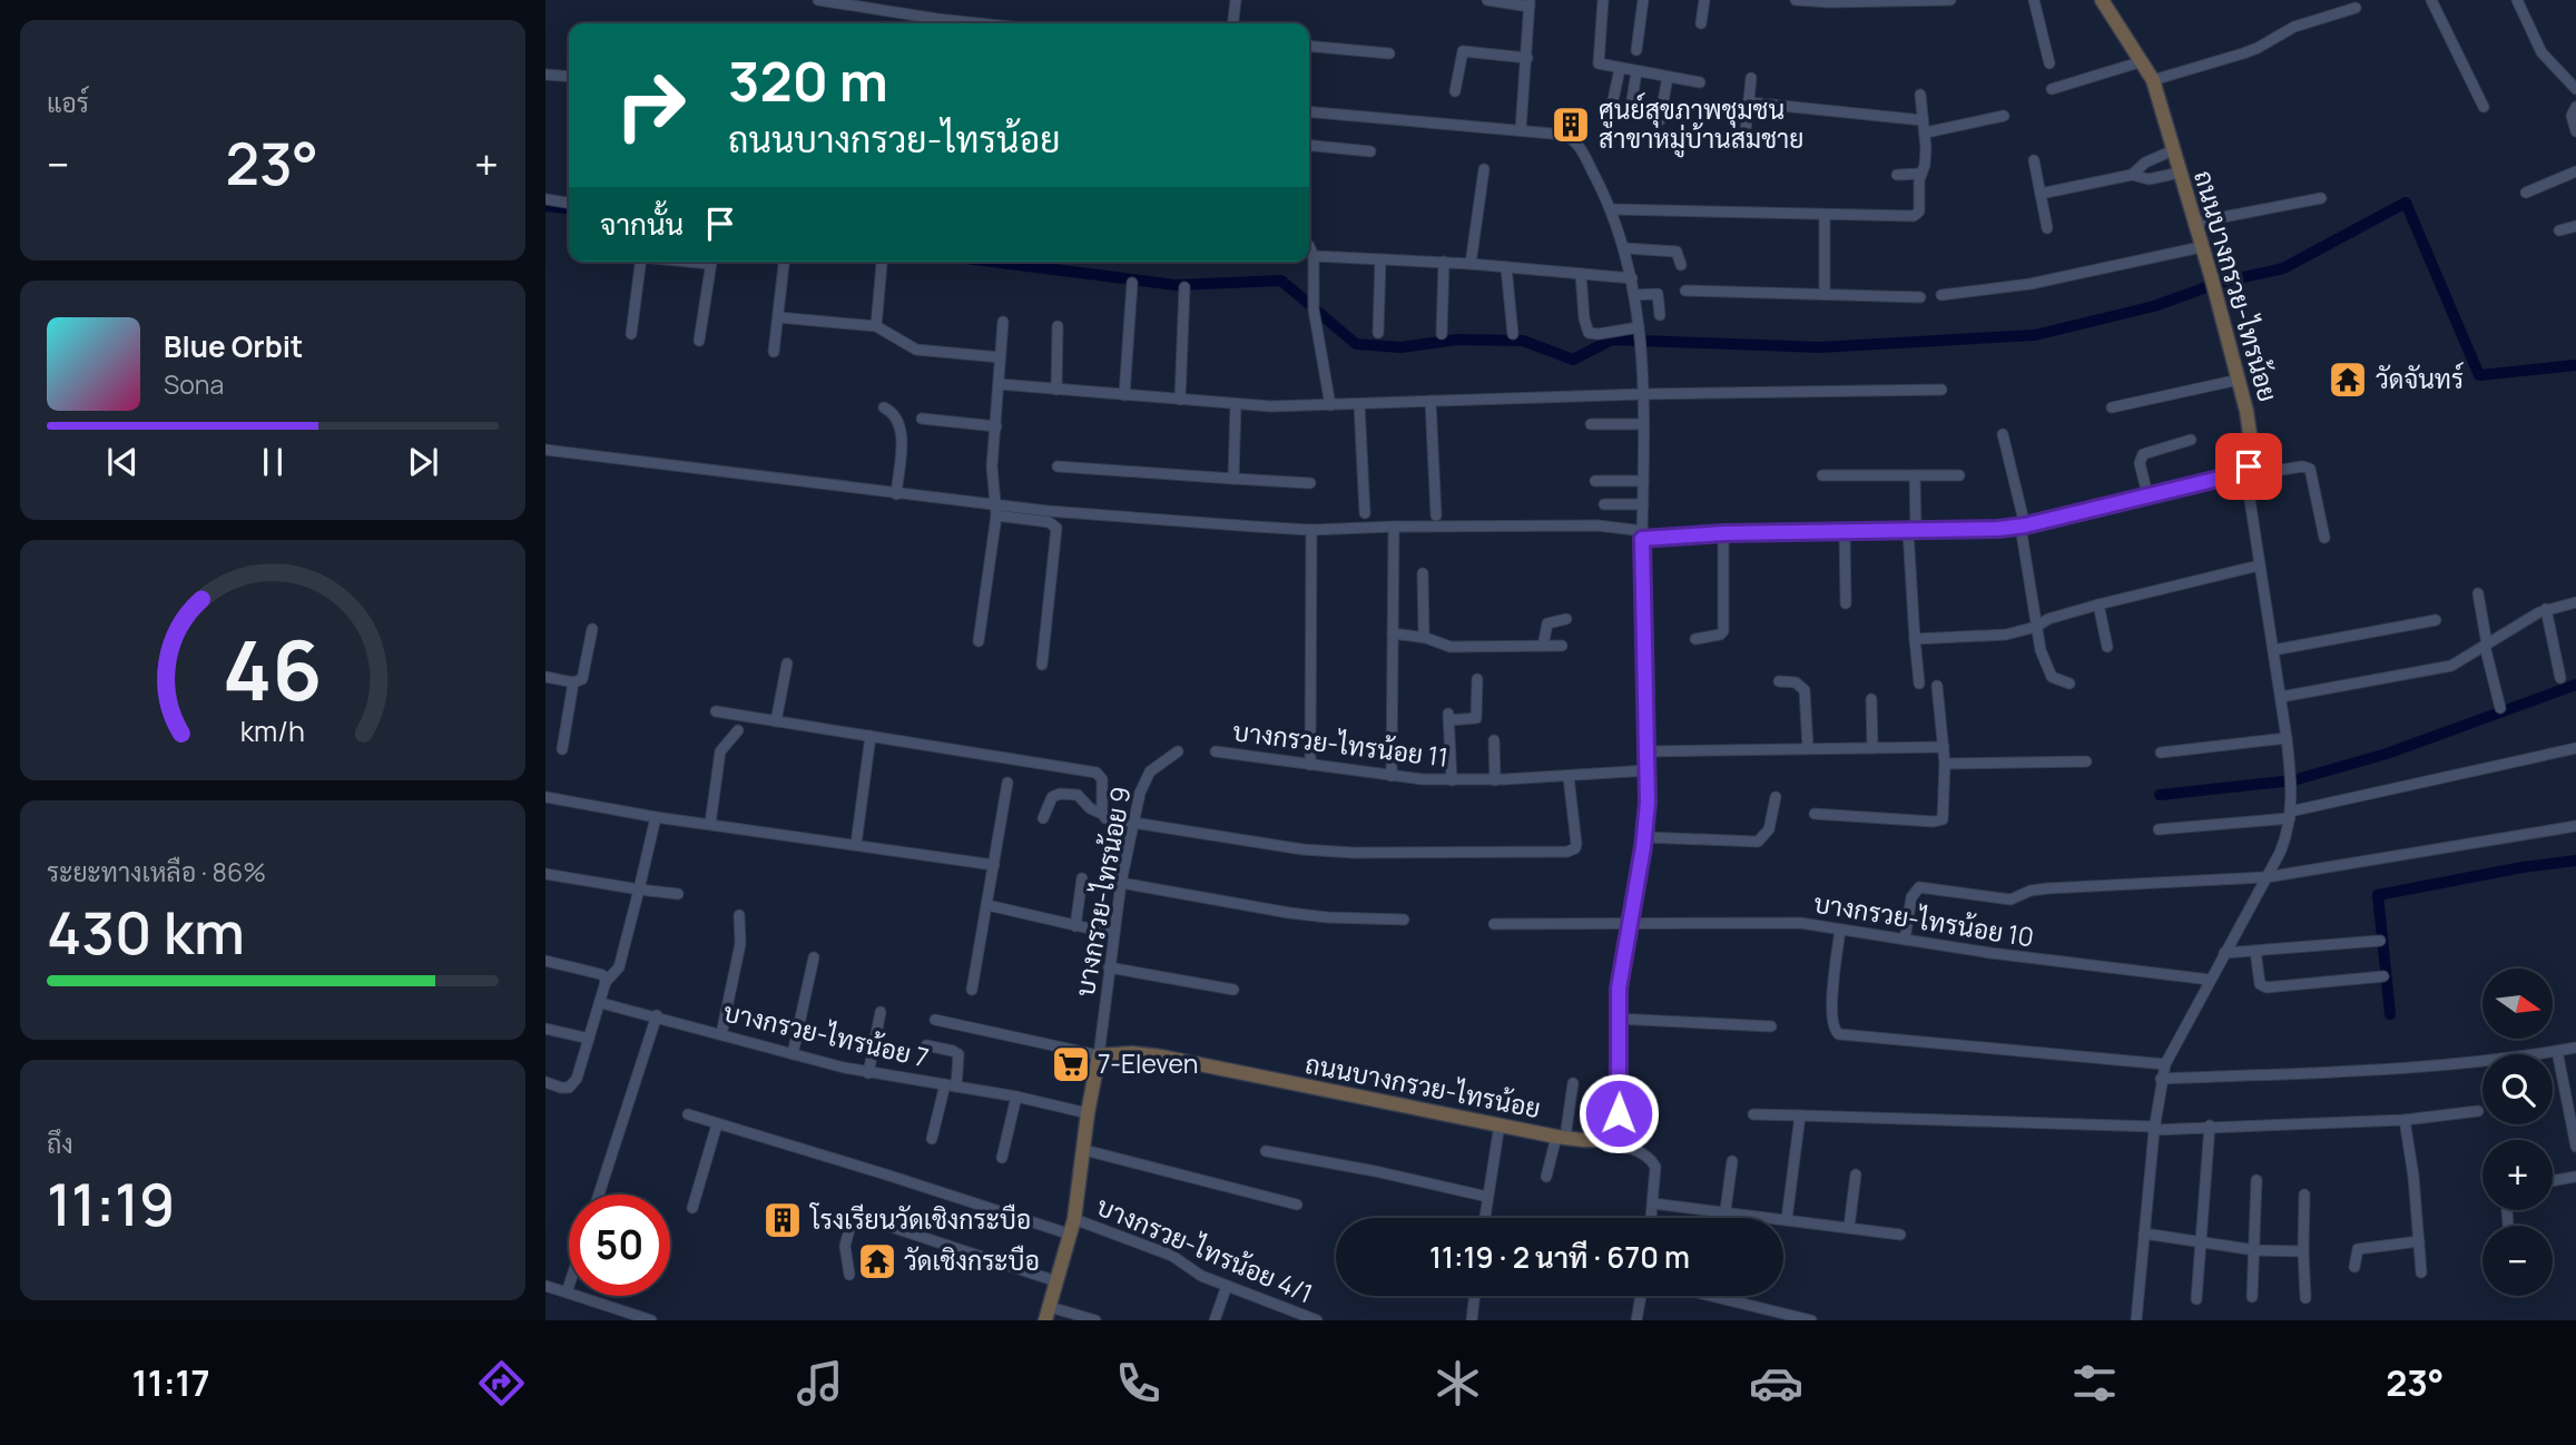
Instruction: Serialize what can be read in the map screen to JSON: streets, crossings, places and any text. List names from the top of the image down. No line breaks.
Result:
{"streets":{"main road":["ถนนบางกรวย-ไทรน้อย"],"street":["บางกรวย-ไทรน้อย 11","บางกรวย-ไทรน้อย 9","บางกรวย-ไทรน้อย 10","บางกรวย-ไทรน้อย 7","บางกรวย-ไทรน้อย 4/1"]},"crossings":[["ถนนบางกรวย-ไทรน้อย","บางกรวย-ไทรน้อย 9"]],"places":{"building":["ศูนย์สุขภาพชุมชน สาขาหมู่บ้านสมชาย","โรงเรียนวัดเชิงกระบือ"],"temple":["วัดจันทร์","วัดเชิงกระบือ"],"supermarket":["7-Eleven"]},"north":"right","page":{"tile":["แอร์",["ระยะทางเหลือ · 86%","430 km"],["ถึง","11:19"]],"turn":["320 m","ถนนบางกรวย-ไทรน้อย"],"heat":["−","23°","+"],"then":"จากนั้น","song":["Blue Orbit","Sona"],"map_buttons":["+","−"],"limit":"50","trip":"11:19 · 2 นาที · 670 m","tabs":["11:17","23°"],"gauge":["46","km/h"]}}
